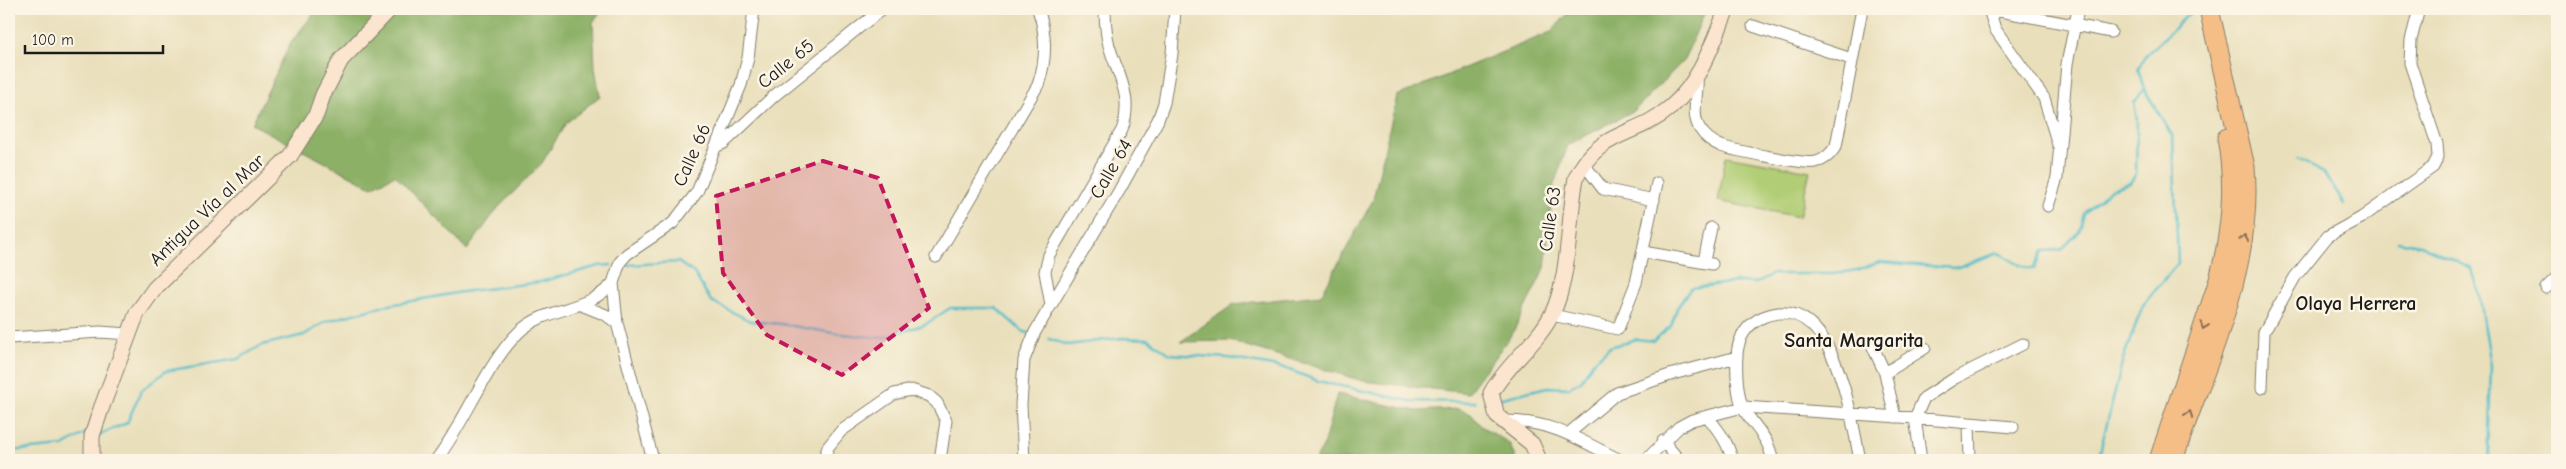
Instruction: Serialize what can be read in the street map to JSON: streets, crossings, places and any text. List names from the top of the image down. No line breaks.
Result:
{"streets":{"main road":["Antigua Vía al Mar","Calle 63"],"street":["Calle 65","Calle 66","Calle 64"]},"crossings":[["Calle 65","Calle 66"]],"districts":["Olaya Herrera","Santa Margarita"],"scale_bar":"100 m"}
